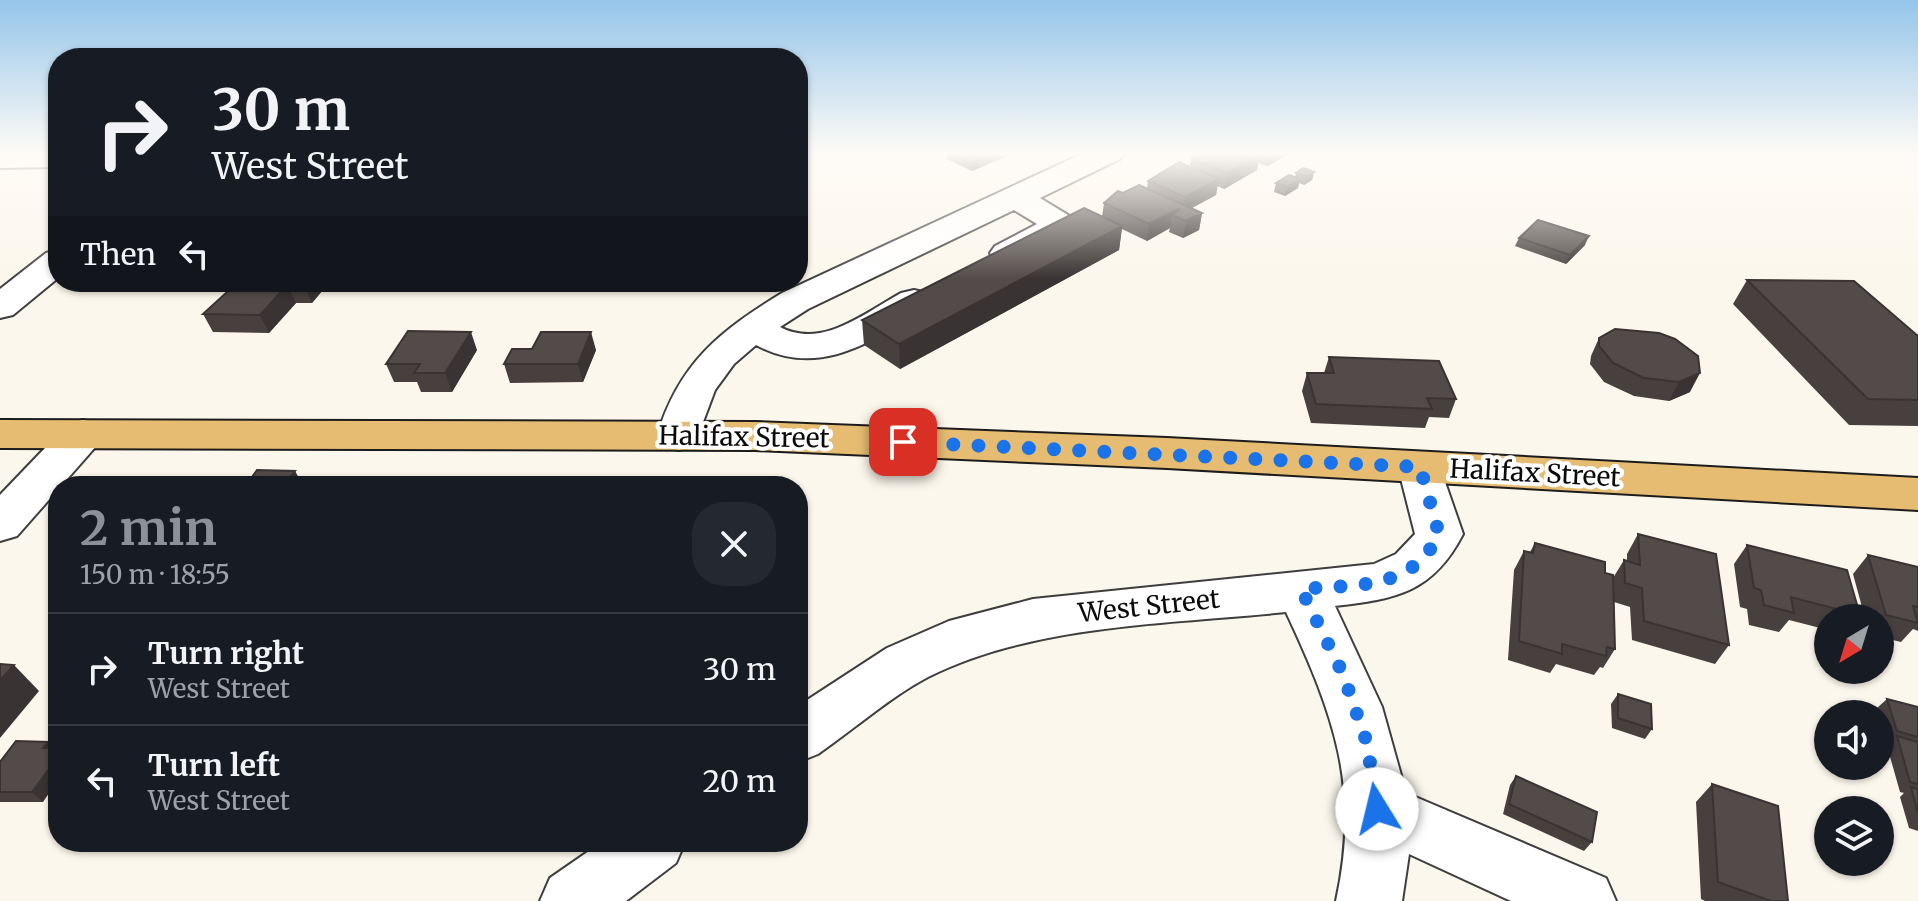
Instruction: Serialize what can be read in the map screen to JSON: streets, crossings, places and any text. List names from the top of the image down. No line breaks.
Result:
{"streets":{"main road":["Halifax Street"],"street":["West Street"]},"crossings":[["Halifax Street","West Street"]],"north":"bottom left","page":{"turn":["30 m","West Street"],"then":"Then","heading":["2 min","150 m · 18:55"],"list":[{"name":"Turn right","note":"West Street","value":"30 m"},{"name":"Turn left","note":"West Street","value":"20 m"}]}}
